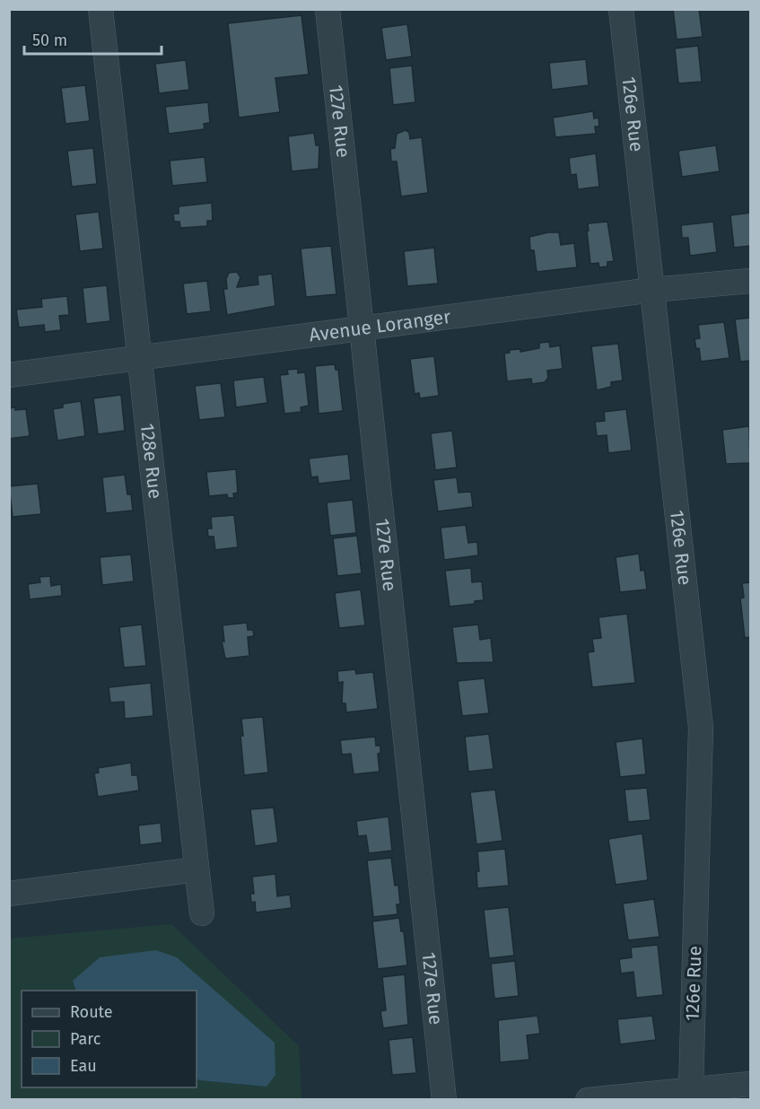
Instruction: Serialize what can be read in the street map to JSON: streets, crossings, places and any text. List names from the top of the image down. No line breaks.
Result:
{"streets":{"street":["126e Rue","127e Rue","Avenue Loranger","128e Rue"]},"crossings":[["126e Rue","Avenue Loranger"],["127e Rue","Avenue Loranger"],["Avenue Loranger","128e Rue"]],"legend":["Route","Parc","Eau"],"scale_bar":"50 m"}
